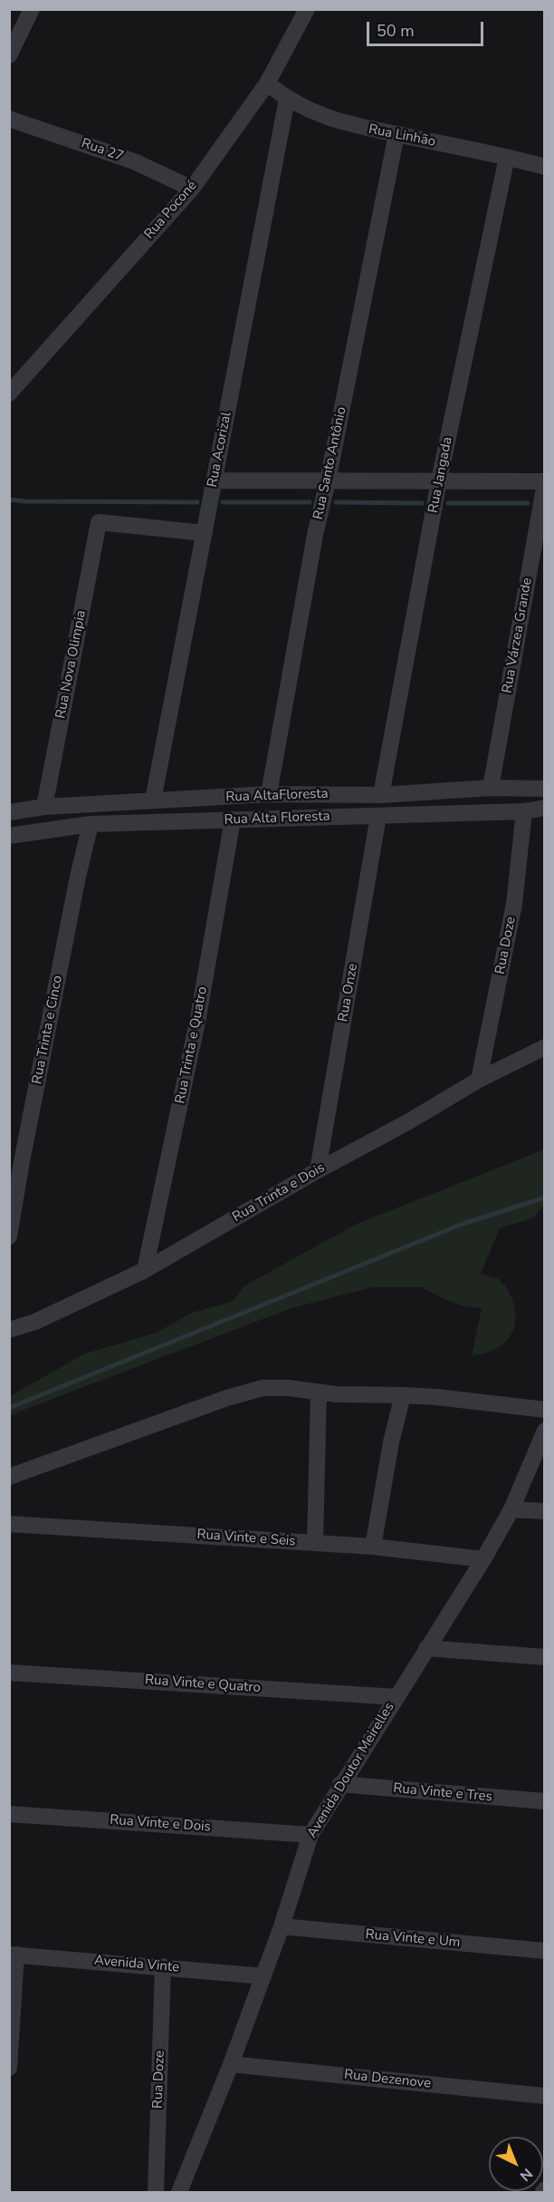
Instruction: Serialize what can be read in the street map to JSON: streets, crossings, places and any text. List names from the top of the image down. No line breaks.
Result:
{"streets":{"street":["Rua Linhão","Rua 27","Rua Poconé","Rua Acorizal","Rua Santo Antônio","Rua Jangada","Rua Várzea Grande","Rua Nova Olimpia","Rua AltaFloresta","Rua Alta Floresta","Rua Doze","Rua Onze","Rua Trinta e Cinco","Rua Trinta e Quatro","Rua Trinta e Dois","Rua Vinte e Seis","Rua Vinte e Quatro","Avenida Doutor Meirelles","Rua Vinte e Tres","Rua Vinte e Dois","Rua Vinte e Um","Avenida Vinte","Rua Dezenove"]},"crossings":[["Rua Linhão","Rua Poconé"],["Rua Linhão","Rua Acorizal"],["Rua Linhão","Rua Santo Antônio"],["Rua Linhão","Rua Jangada"],["Rua 27","Rua Poconé"],["Rua Acorizal","Rua Nova Olimpia"],["Rua Acorizal","Rua AltaFloresta"],["Rua Santo Antônio","Rua AltaFloresta"],["Rua Jangada","Rua AltaFloresta"],["Rua Várzea Grande","Rua AltaFloresta"],["Rua Nova Olimpia","Rua AltaFloresta"],["Rua Alta Floresta","Rua Doze"],["Rua Alta Floresta","Rua Onze"],["Rua Alta Floresta","Rua Trinta e Cinco"],["Rua Alta Floresta","Rua Trinta e Quatro"],["Rua Doze","Rua Trinta e Dois"],["Rua Doze","Avenida Vinte"],["Rua Onze","Rua Trinta e Dois"],["Rua Trinta e Quatro","Rua Trinta e Dois"],["Rua Vinte e Seis","Avenida Doutor Meirelles"],["Rua Vinte e Quatro","Avenida Doutor Meirelles"],["Avenida Doutor Meirelles","Rua Vinte e Tres"],["Avenida Doutor Meirelles","Rua Vinte e Dois"],["Avenida Doutor Meirelles","Rua Vinte e Um"],["Avenida Doutor Meirelles","Avenida Vinte"],["Avenida Doutor Meirelles","Rua Dezenove"]],"scale_bar":"50 m","north":"bottom right"}
